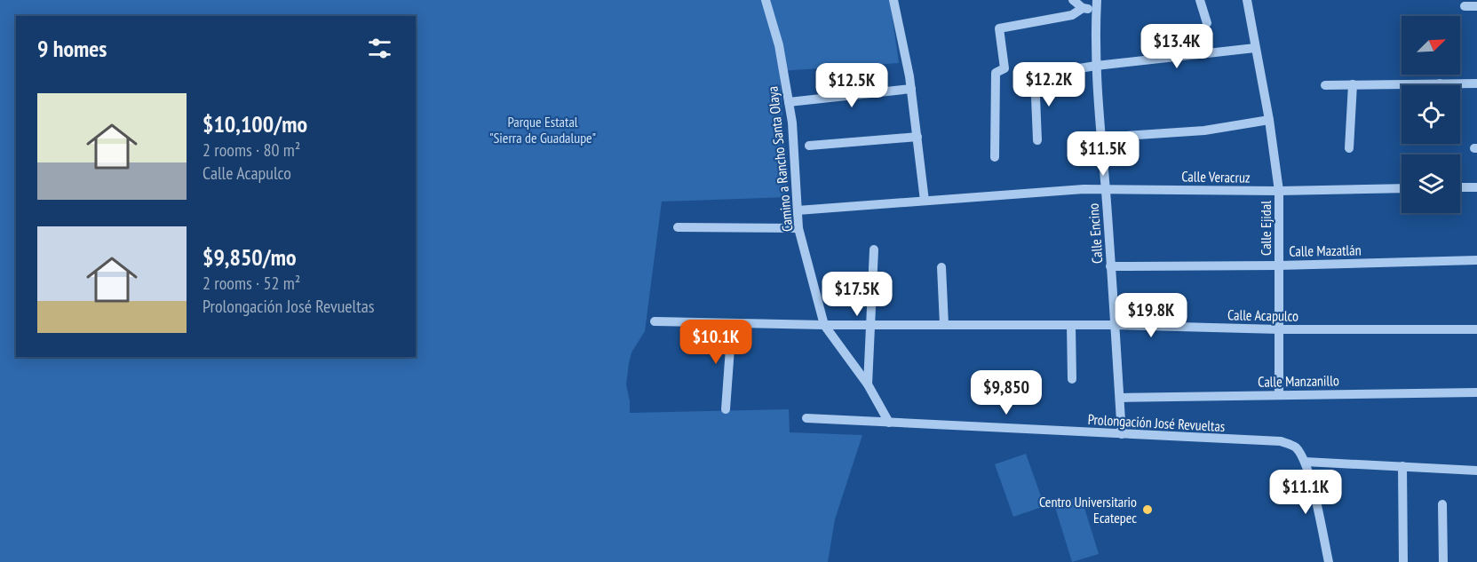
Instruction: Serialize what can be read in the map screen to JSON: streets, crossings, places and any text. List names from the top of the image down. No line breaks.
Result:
{"streets":{"street":["Camino a Rancho Santa Olaya","Calle Veracruz","Calle Ejidal","Calle Encino","Calle Mazatlán","Calle Acapulco","Calle Manzanillo","Prolongación José Revueltas"]},"crossings":[["Camino a Rancho Santa Olaya","Calle Veracruz"],["Camino a Rancho Santa Olaya","Calle Acapulco"],["Camino a Rancho Santa Olaya","Prolongación José Revueltas"],["Calle Veracruz","Calle Ejidal"],["Calle Veracruz","Calle Encino"],["Calle Ejidal","Calle Mazatlán"],["Calle Ejidal","Calle Acapulco"],["Calle Ejidal","Calle Manzanillo"],["Calle Encino","Calle Mazatlán"],["Calle Encino","Calle Acapulco"],["Calle Encino","Calle Manzanillo"],["Calle Encino","Prolongación José Revueltas"]],"parks":["Parque Estatal \"Sierra de Guadalupe\""],"places":["Centro Universitario Ecatepec"],"north":"top right","page":{"heading":"9 homes","price":["$13.4K","$12.2K","$12.5K","$11.5K","$17.5K","$19.8K","$10.1K","$9,850","$11.1K"],"list":[{"name":"$10,100/mo","note":"2 rooms · 80 m² · Calle Acapulco"},{"name":"$9,850/mo","note":"2 rooms · 52 m² · Prolongación José Revueltas"}]}}
